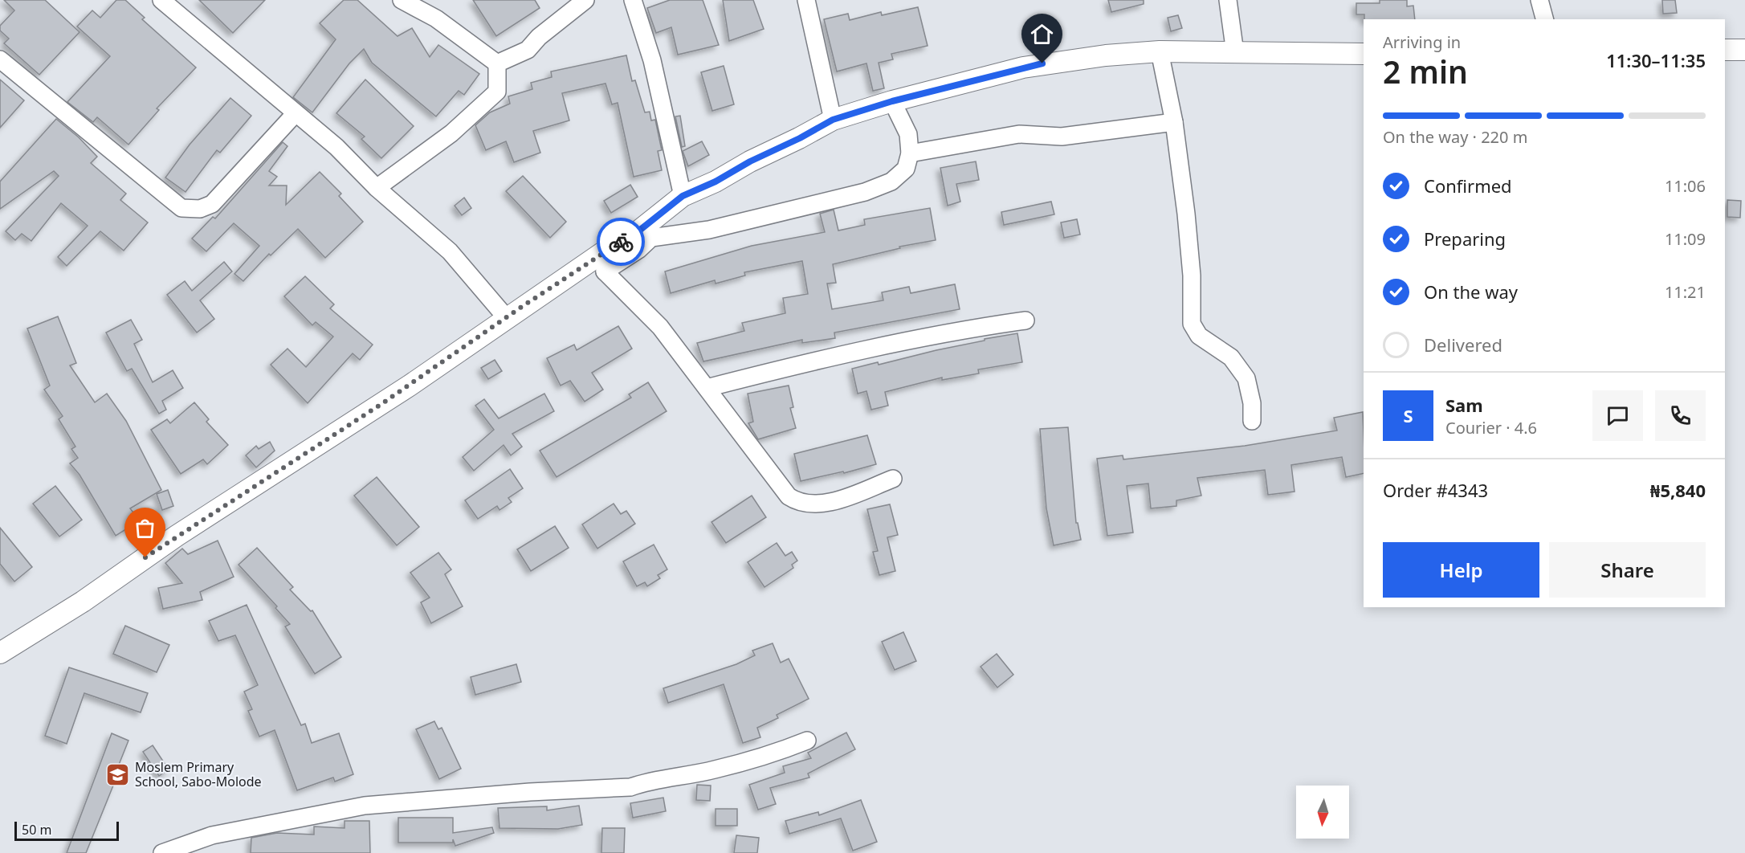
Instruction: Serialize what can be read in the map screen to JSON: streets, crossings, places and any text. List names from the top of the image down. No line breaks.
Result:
{"places":{"school or university":["Moslem Primary School, Sabo-Molode"]},"scale_bar":"50 m","north":"bottom","page":{"heading":["2 min","Arriving in","11:30–11:35"],"panel":["Sam","Courier · 4.6","Order #4343","₦5,840"],"bar":"On the way · 220 m","list":[["Confirmed","11:06"],["Preparing","11:09"],["On the way","11:21"],"Delivered"],"round":"S","buttons":["Help","Share"],"scale":"50 m"}}
